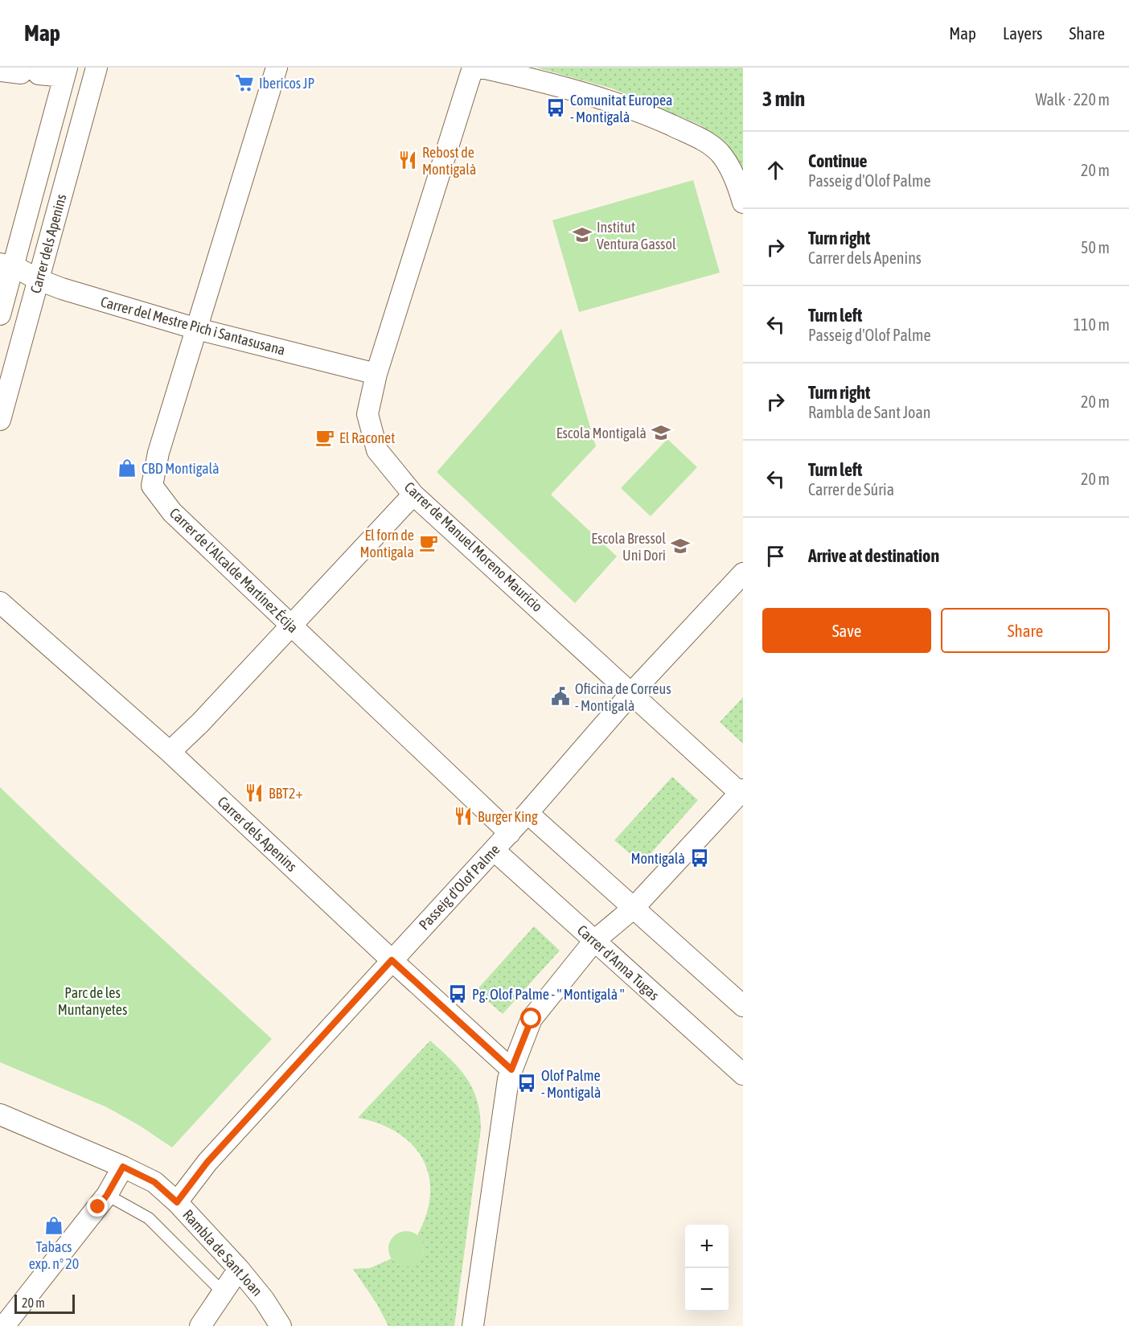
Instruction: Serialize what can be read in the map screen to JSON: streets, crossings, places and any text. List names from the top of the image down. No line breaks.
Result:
{"streets":{"street":["Carrer dels Apenins","Carrer del Mestre Pich i Santasusana","Carrer de Manuel Moreno Mauricio","Carrer de l'Alcalde Martínez Écija","Passeig d'Olof Palme","Carrer d'Anna Tugas","Rambla de Sant Joan"]},"crossings":[["Carrer dels Apenins","Carrer del Mestre Pich i Santasusana"],["Carrer dels Apenins","Passeig d'Olof Palme"],["Carrer del Mestre Pich i Santasusana","Carrer de Manuel Moreno Mauricio"],["Carrer del Mestre Pich i Santasusana","Carrer de l'Alcalde Martínez Écija"],["Carrer de Manuel Moreno Mauricio","Passeig d'Olof Palme"],["Carrer de l'Alcalde Martínez Écija","Passeig d'Olof Palme"],["Passeig d'Olof Palme","Carrer d'Anna Tugas"],["Passeig d'Olof Palme","Rambla de Sant Joan"]],"parks":["Parc de les Muntanyetes"],"places":{"supermarket":["Ibericos JP"],"bus stop":["Comunitat Europea - Montigalà","Montigalà","Pg. Olof Palme - \" Montigalà \"","Olof Palme - Montigalà"],"restaurant":["Rebost de Montigalà","BBT2+","Burger King"],"school or university":["Institut Ventura Gassol","Escola Montigalà","Escola Bressol Uni Dori"],"cafe":["El Raconet","El forn de Montigala"],"shop":["CBD Montigalà","Tabacs exp. nº 20"],"public building":["Oficina de Correus - Montigalà"]},"scale_bar":"20 m","page":{"header":"Map","nav":["Map","Layers","Share"],"heading":["3 min","Walk · 220 m"],"list":[["Continue","Passeig d'Olof Palme","20 m"],["Turn right","Carrer dels Apenins","50 m"],["Turn left","Passeig d'Olof Palme","110 m"],["Turn right","Rambla de Sant Joan","20 m"],["Turn left","Carrer de Súria","20 m"],"Arrive at destination"],"buttons":["Save","Share"],"map_buttons":["+","−"],"scale":"20 m"}}
